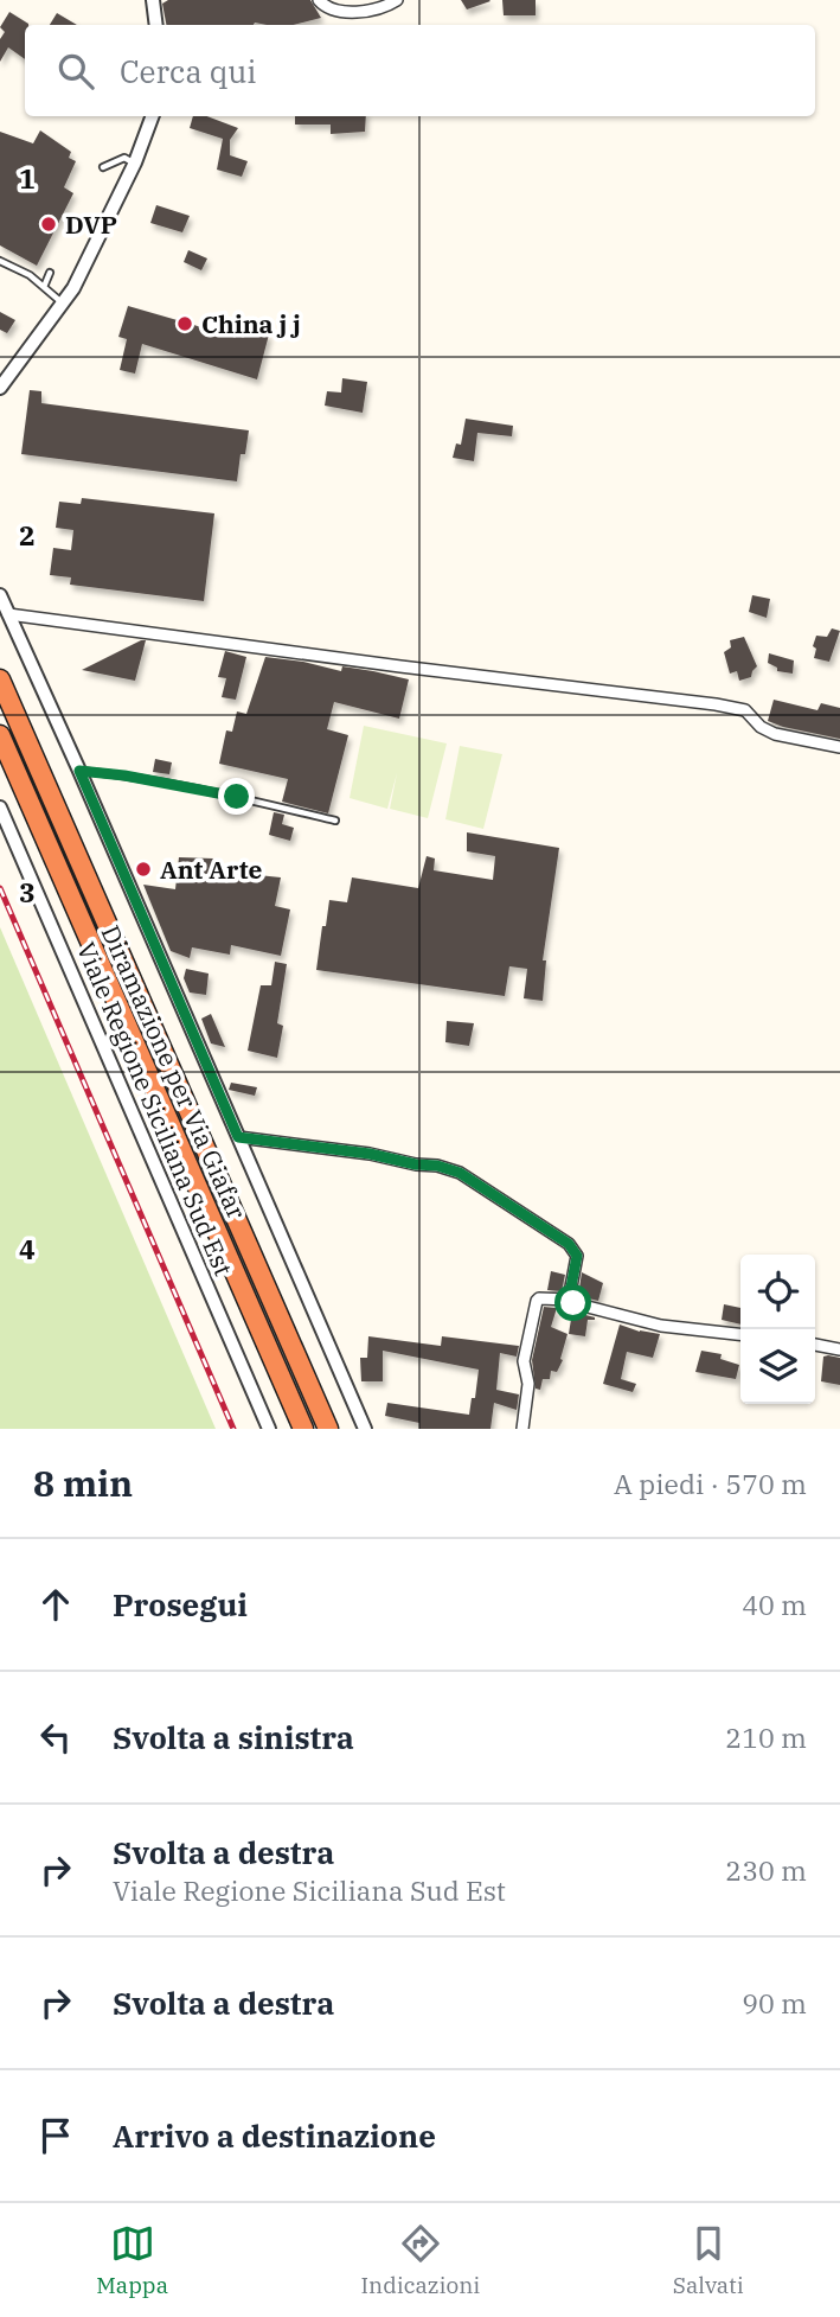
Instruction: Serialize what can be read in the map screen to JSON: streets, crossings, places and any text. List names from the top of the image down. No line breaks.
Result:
{"streets":{"highway":["Diramazione per Via Giafar"],"street":["Viale Regione Siciliana Sud Est"]},"places":["DVP","China j j","Ant Arte"],"page":{"search":"Cerca qui","heading":["8 min","A piedi · 570 m"],"list":[["Prosegui","40 m"],["Svolta a sinistra","210 m"],["Svolta a destra","Viale Regione Siciliana Sud Est","230 m"],["Svolta a destra","90 m"],"Arrivo a destinazione"],"nav":["Mappa","Indicazioni","Salvati"]},"grid":{"rows":["1","2","3","4"]}}
